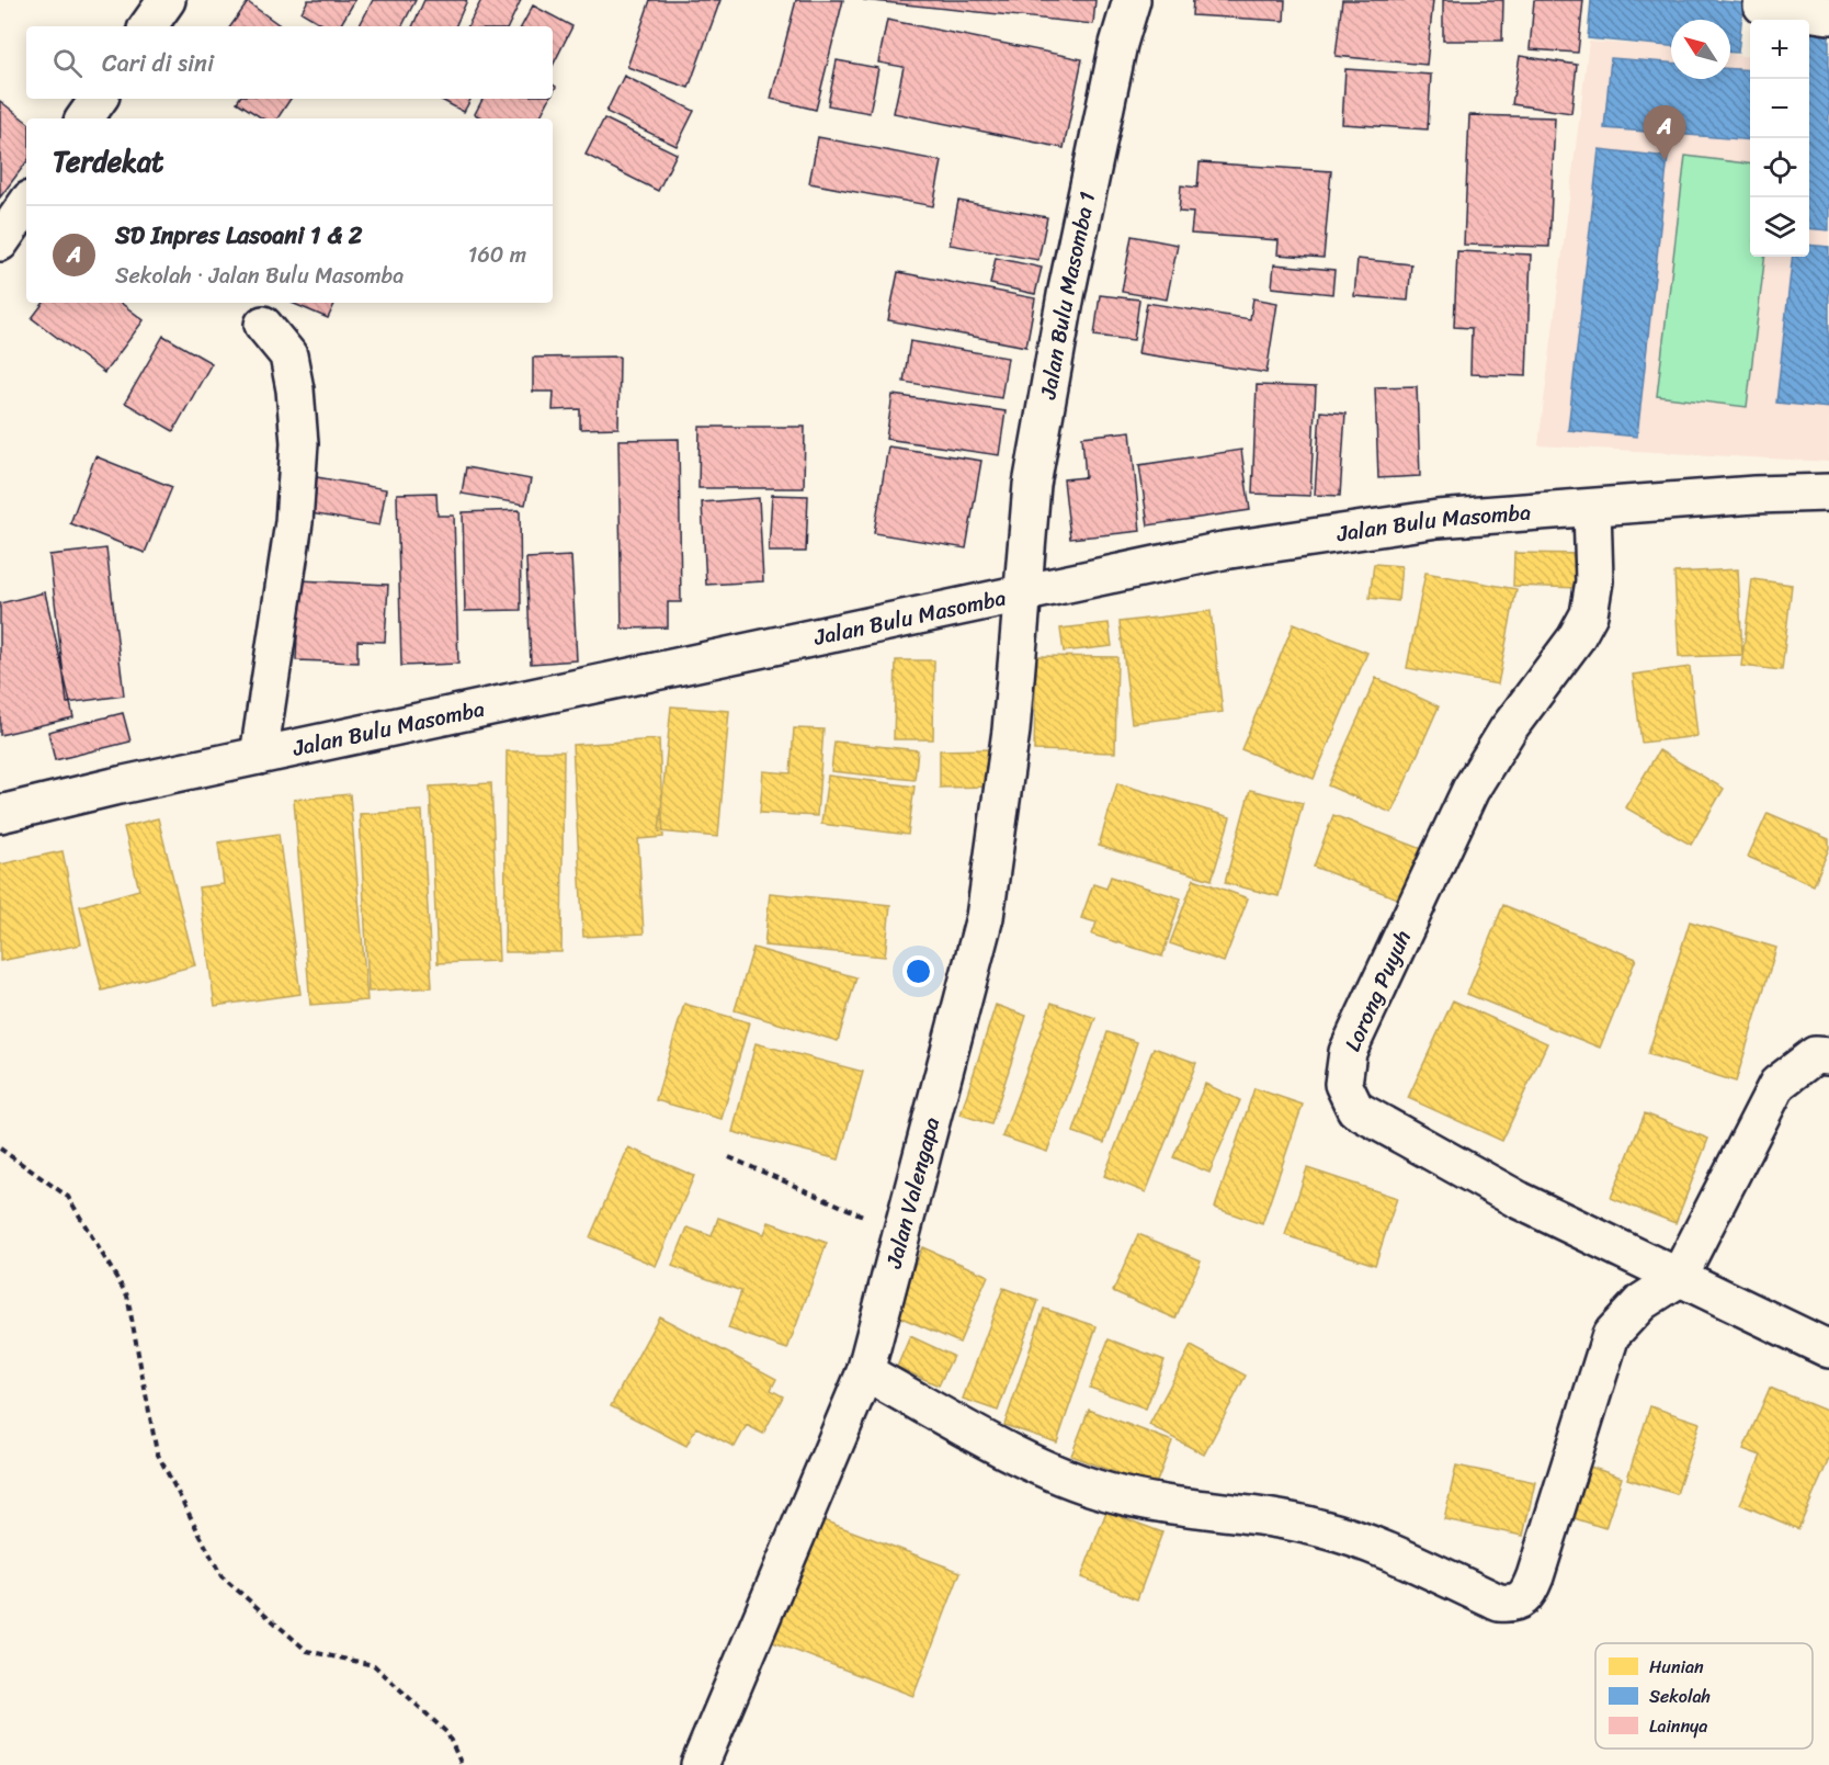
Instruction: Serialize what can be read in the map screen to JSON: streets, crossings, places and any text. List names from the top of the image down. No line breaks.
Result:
{"streets":{"street":["Jalan Bulu Masomba 1","Jalan Bulu Masomba","Lorong Puyuh","Jalan Valengapa"]},"crossings":[["Jalan Bulu Masomba 1","Jalan Bulu Masomba"],["Jalan Bulu Masomba 1","Jalan Valengapa"],["Jalan Bulu Masomba","Lorong Puyuh"],["Jalan Bulu Masomba","Jalan Valengapa"]],"legend":["Hunian","Sekolah","Lainnya"],"north":"top left","page":{"map_buttons":["+","−"],"search":"Cari di sini","pins":"A","heading":"Terdekat","list":[{"mark":"A","name":"SD Inpres Lasoani 1 & 2","note":"Sekolah · Jalan Bulu Masomba","value":"160 m"}]}}
